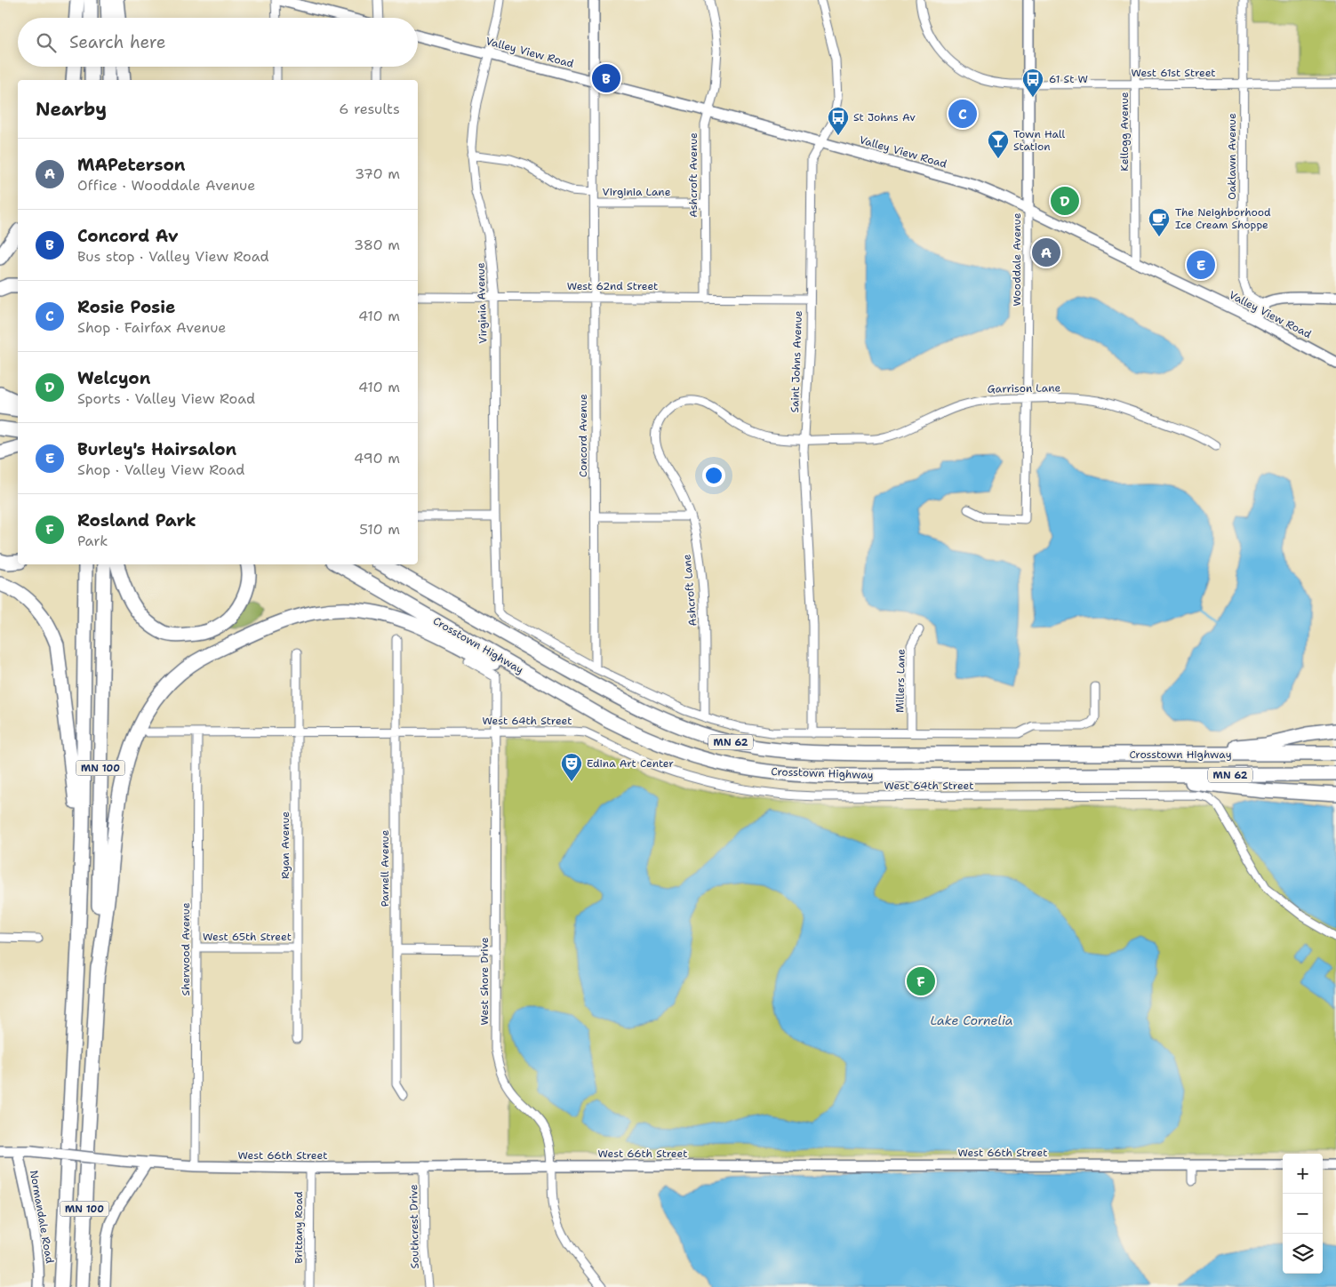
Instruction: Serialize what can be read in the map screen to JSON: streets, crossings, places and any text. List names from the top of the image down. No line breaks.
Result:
{"streets":{"highway":["Crosstown Highway","MN 62","MN 100"],"street":["Valley View Road","West 61st Street","Kellogg Avenue","Oaklawn Avenue","Ashcroft Avenue","Virginia Lane","Wooddale Avenue","West 62nd Street","Virginia Avenue","Saint Johns Avenue","Garrison Lane","Concord Avenue","Ashcroft Lane","Millers Lane","West 64th Street","Ryan Avenue","Parnell Avenue","West 65th Street","Sherwood Avenue","West Shore Drive","West 66th Street","Normandale Road","Southcrest Drive","Brittany Road"]},"crossings":[["Valley View Road","Kellogg Avenue"],["Valley View Road","Ashcroft Avenue"],["Valley View Road","Wooddale Avenue"],["Valley View Road","Virginia Avenue"],["Valley View Road","Saint Johns Avenue"],["West 61st Street","Kellogg Avenue"],["West 61st Street","Oaklawn Avenue"],["West 61st Street","Wooddale Avenue"],["Ashcroft Avenue","Virginia Lane"],["Ashcroft Avenue","West 62nd Street"],["Virginia Lane","Virginia Avenue"],["Virginia Lane","Concord Avenue"],["Wooddale Avenue","Garrison Lane"],["West 62nd Street","Virginia Avenue"],["West 62nd Street","Saint Johns Avenue"],["West 62nd Street","Concord Avenue"],["Virginia Avenue","Concord Avenue"],["Saint Johns Avenue","Garrison Lane"],["Saint Johns Avenue","Ashcroft Lane"],["Garrison Lane","Ashcroft Lane"],["West 64th Street","Ryan Avenue"],["West 64th Street","Parnell Avenue"],["West 64th Street","Sherwood Avenue"],["West 64th Street","West Shore Drive"],["Ryan Avenue","West 65th Street"],["West 65th Street","Sherwood Avenue"],["Sherwood Avenue","West 66th Street"],["West Shore Drive","West 66th Street"],["West 66th Street","Normandale Road"],["West 66th Street","Southcrest Drive"],["West 66th Street","Brittany Road"]],"water":["Lake Cornelia"],"places":{"bus stop":["61 St W","St Johns Av"],"bar":["Town Hall Station"],"cafe":["The Neighborhood Ice Cream Shoppe"],"theatre":["Edina Art Center"]},"page":{"search":"Search here","pins":["B","C","D","A","E","F"],"heading":["Nearby","6 results"],"list":[{"mark":"A","name":"MAPeterson","note":"Office · Wooddale Avenue","value":"370 m"},{"mark":"B","name":"Concord Av","note":"Bus stop · Valley View Road","value":"380 m"},{"mark":"C","name":"Rosie Posie","note":"Shop · Fairfax Avenue","value":"410 m"},{"mark":"D","name":"Welcyon","note":"Sports · Valley View Road","value":"410 m"},{"mark":"E","name":"Burley's Hairsalon","note":"Shop · Valley View Road","value":"490 m"},{"mark":"F","name":"Rosland Park","note":"Park","value":"510 m"}],"map_buttons":["+","−"]}}
